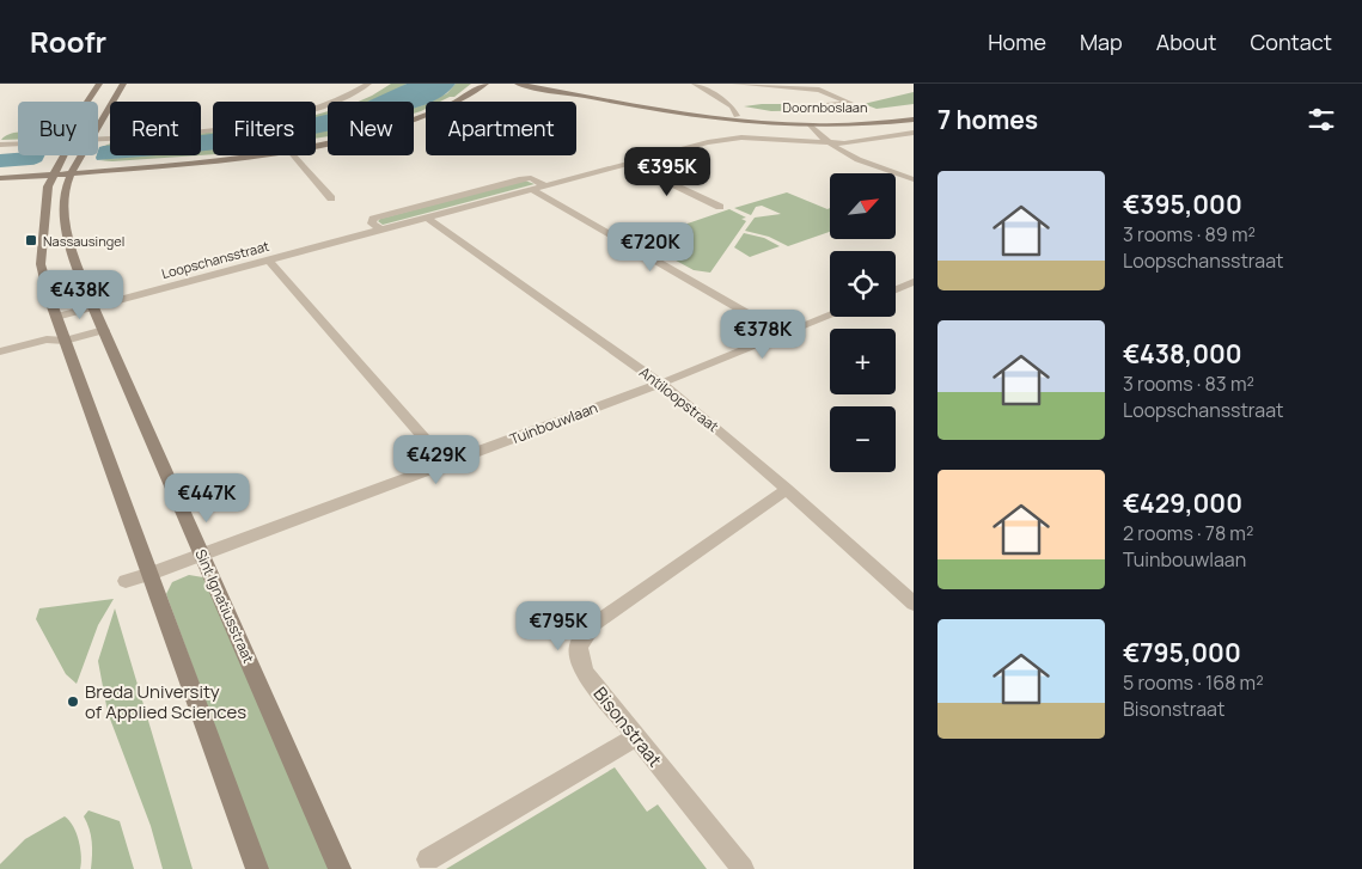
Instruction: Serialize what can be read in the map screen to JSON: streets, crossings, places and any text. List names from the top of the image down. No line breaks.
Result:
{"streets":{"main road":["Doornboslaan","Sint Ignatiusstraat"],"street":["Loopschansstraat","Antiloopstraat","Tuinbouwlaan","Bisonstraat"]},"crossings":[["Loopschansstraat","Antiloopstraat"],["Loopschansstraat","Sint Ignatiusstraat"],["Antiloopstraat","Tuinbouwlaan"],["Antiloopstraat","Bisonstraat"],["Tuinbouwlaan","Sint Ignatiusstraat"]],"places":{"transit":["Nassausingel"],"other":["Breda University of Applied Sciences"]},"north":"top right","page":{"header":"Roofr","nav":["Home","Map","About","Contact"],"heading":"7 homes","chip":["Buy","Rent","Filters","New","Apartment"],"price":["€395K","€720K","€438K","€378K","€429K","€447K","€795K"],"list":[{"name":"€395,000","note":"3 rooms · 89 m² · Loopschansstraat"},{"name":"€438,000","note":"3 rooms · 83 m² · Loopschansstraat"},{"name":"€429,000","note":"2 rooms · 78 m² · Tuinbouwlaan"},{"name":"€795,000","note":"5 rooms · 168 m² · Bisonstraat"}],"map_buttons":["+","−"]}}
